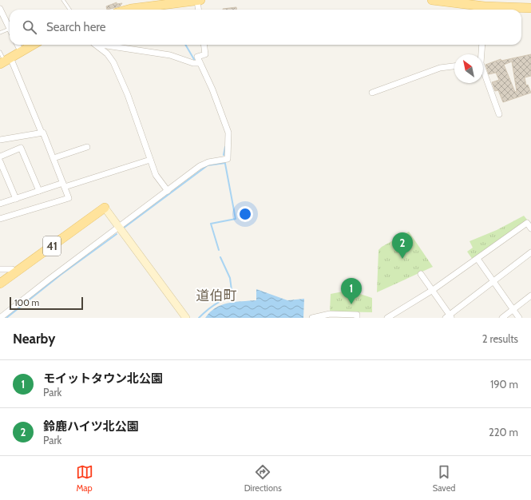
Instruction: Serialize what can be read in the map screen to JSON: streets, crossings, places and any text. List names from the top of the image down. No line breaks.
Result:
{"streets":{"main road":["41"]},"districts":["道伯町"],"scale_bar":"100 m","north":"top left","page":{"search":"Search here","pins":["2","1"],"scale":"100 m","heading":["Nearby","2 results"],"list":[{"mark":"1","name":"モイットタウン北公園","note":"Park","value":"190 m"},{"mark":"2","name":"鈴鹿ハイツ北公園","note":"Park","value":"220 m"}],"nav":["Map","Directions","Saved"]}}
